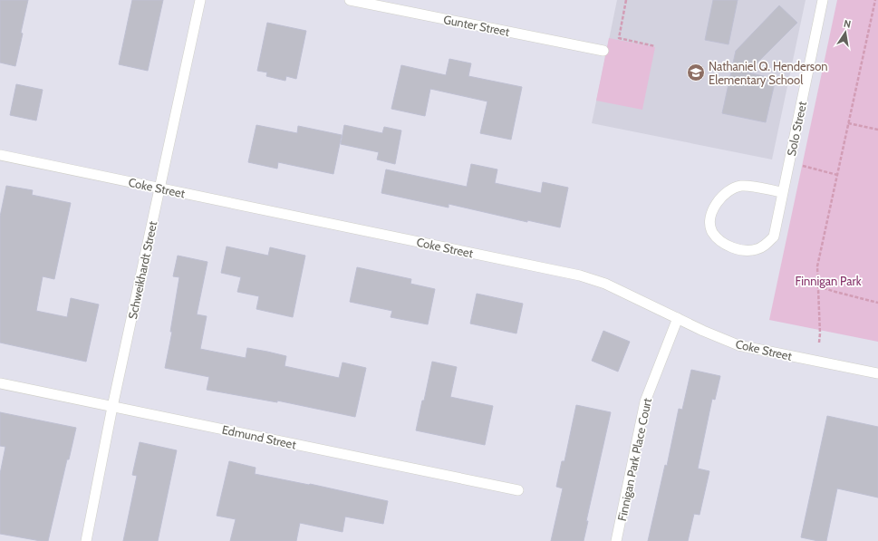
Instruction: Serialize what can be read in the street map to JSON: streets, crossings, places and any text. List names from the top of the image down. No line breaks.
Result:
{"streets":{"street":["Gunter Street","Solo Street","Coke Street","Schweikhardt Street","Edmund Street","Finnigan Park Place Court"]},"crossings":[["Coke Street","Schweikhardt Street"],["Coke Street","Finnigan Park Place Court"],["Schweikhardt Street","Edmund Street"]],"parks":["Finnigan Park"],"places":{"school or university":["Nathaniel Q. Henderson Elementary School"]},"north":"top"}
